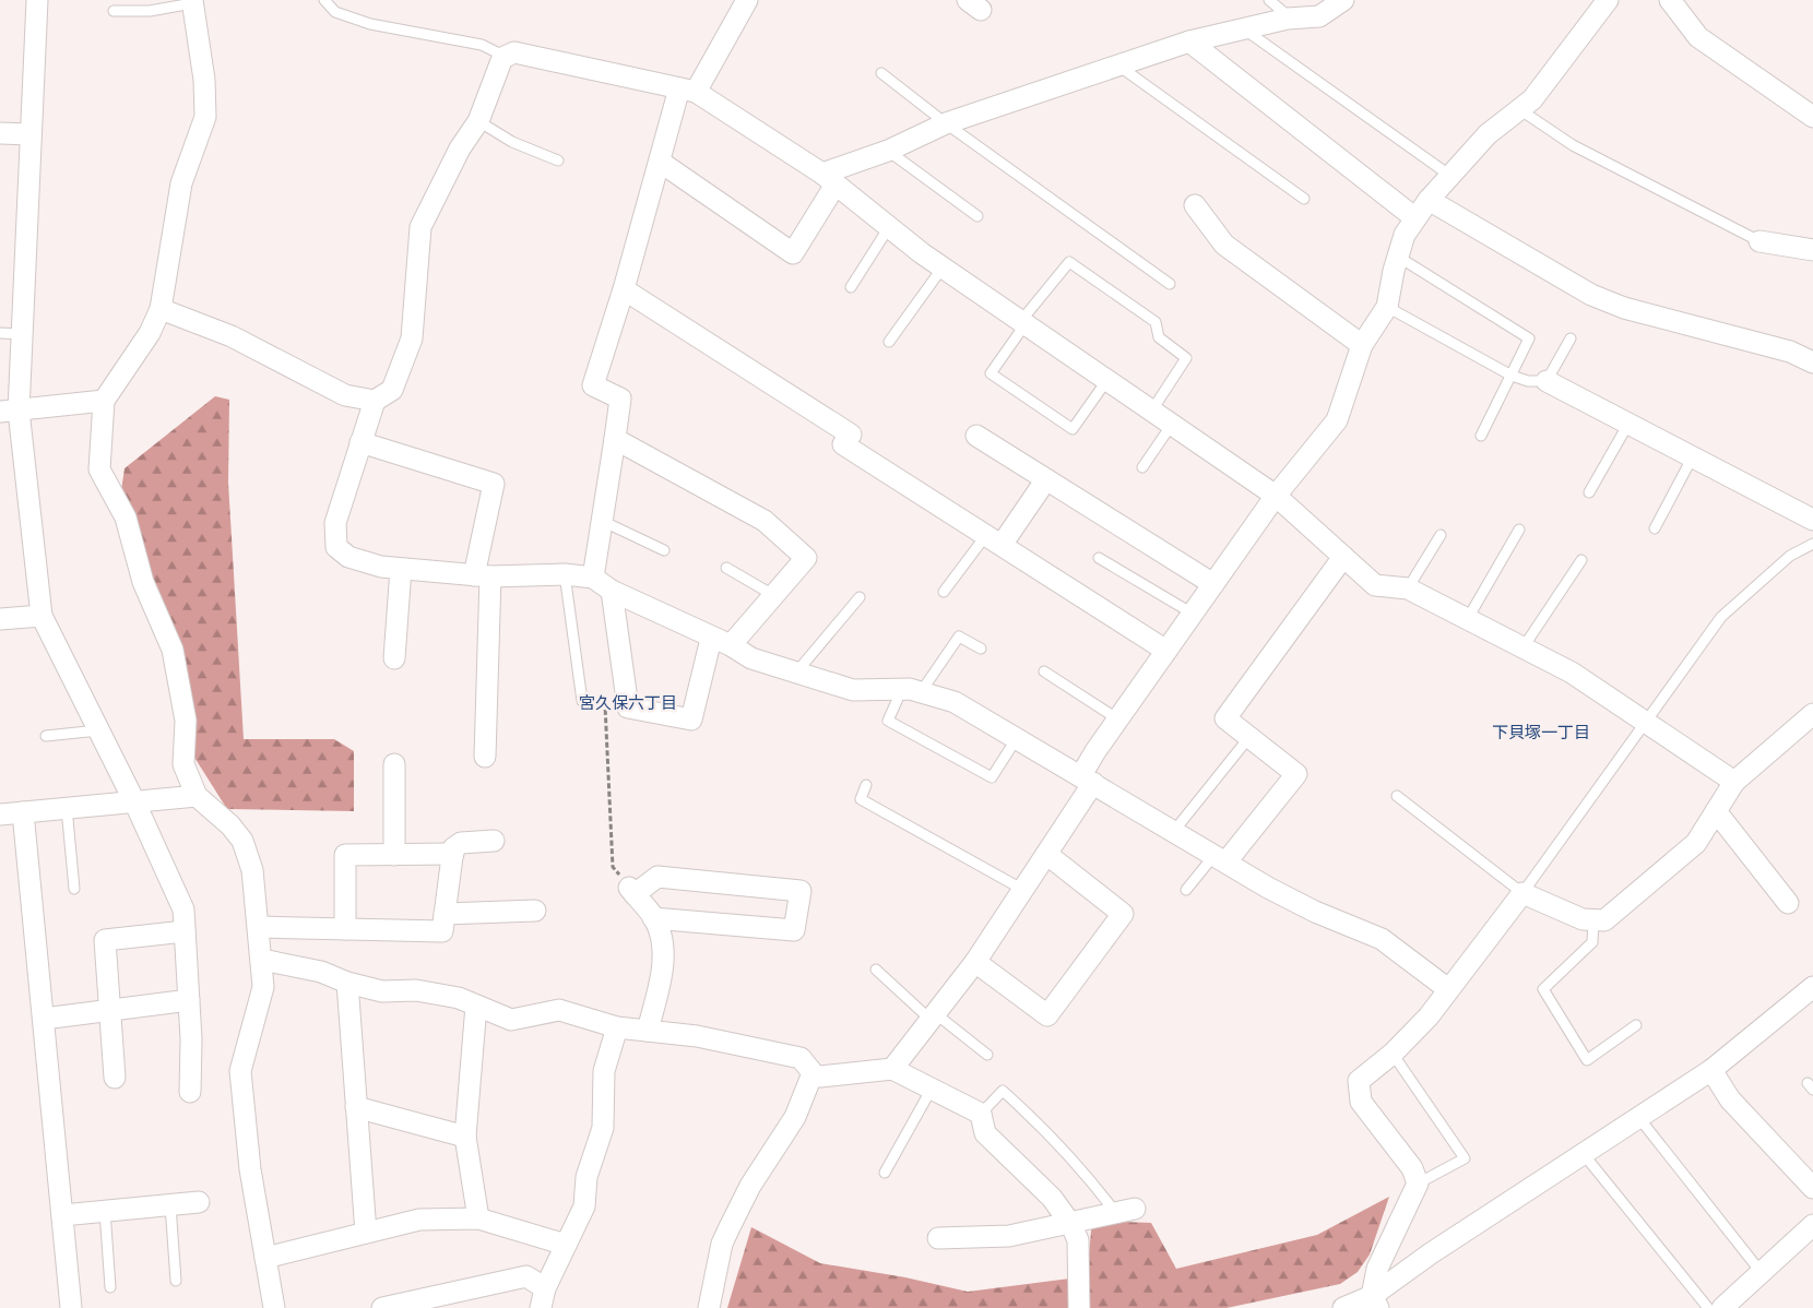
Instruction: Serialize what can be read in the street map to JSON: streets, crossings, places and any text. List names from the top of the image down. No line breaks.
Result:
{"districts":["宮久保六丁目","下貝塚一丁目"]}
